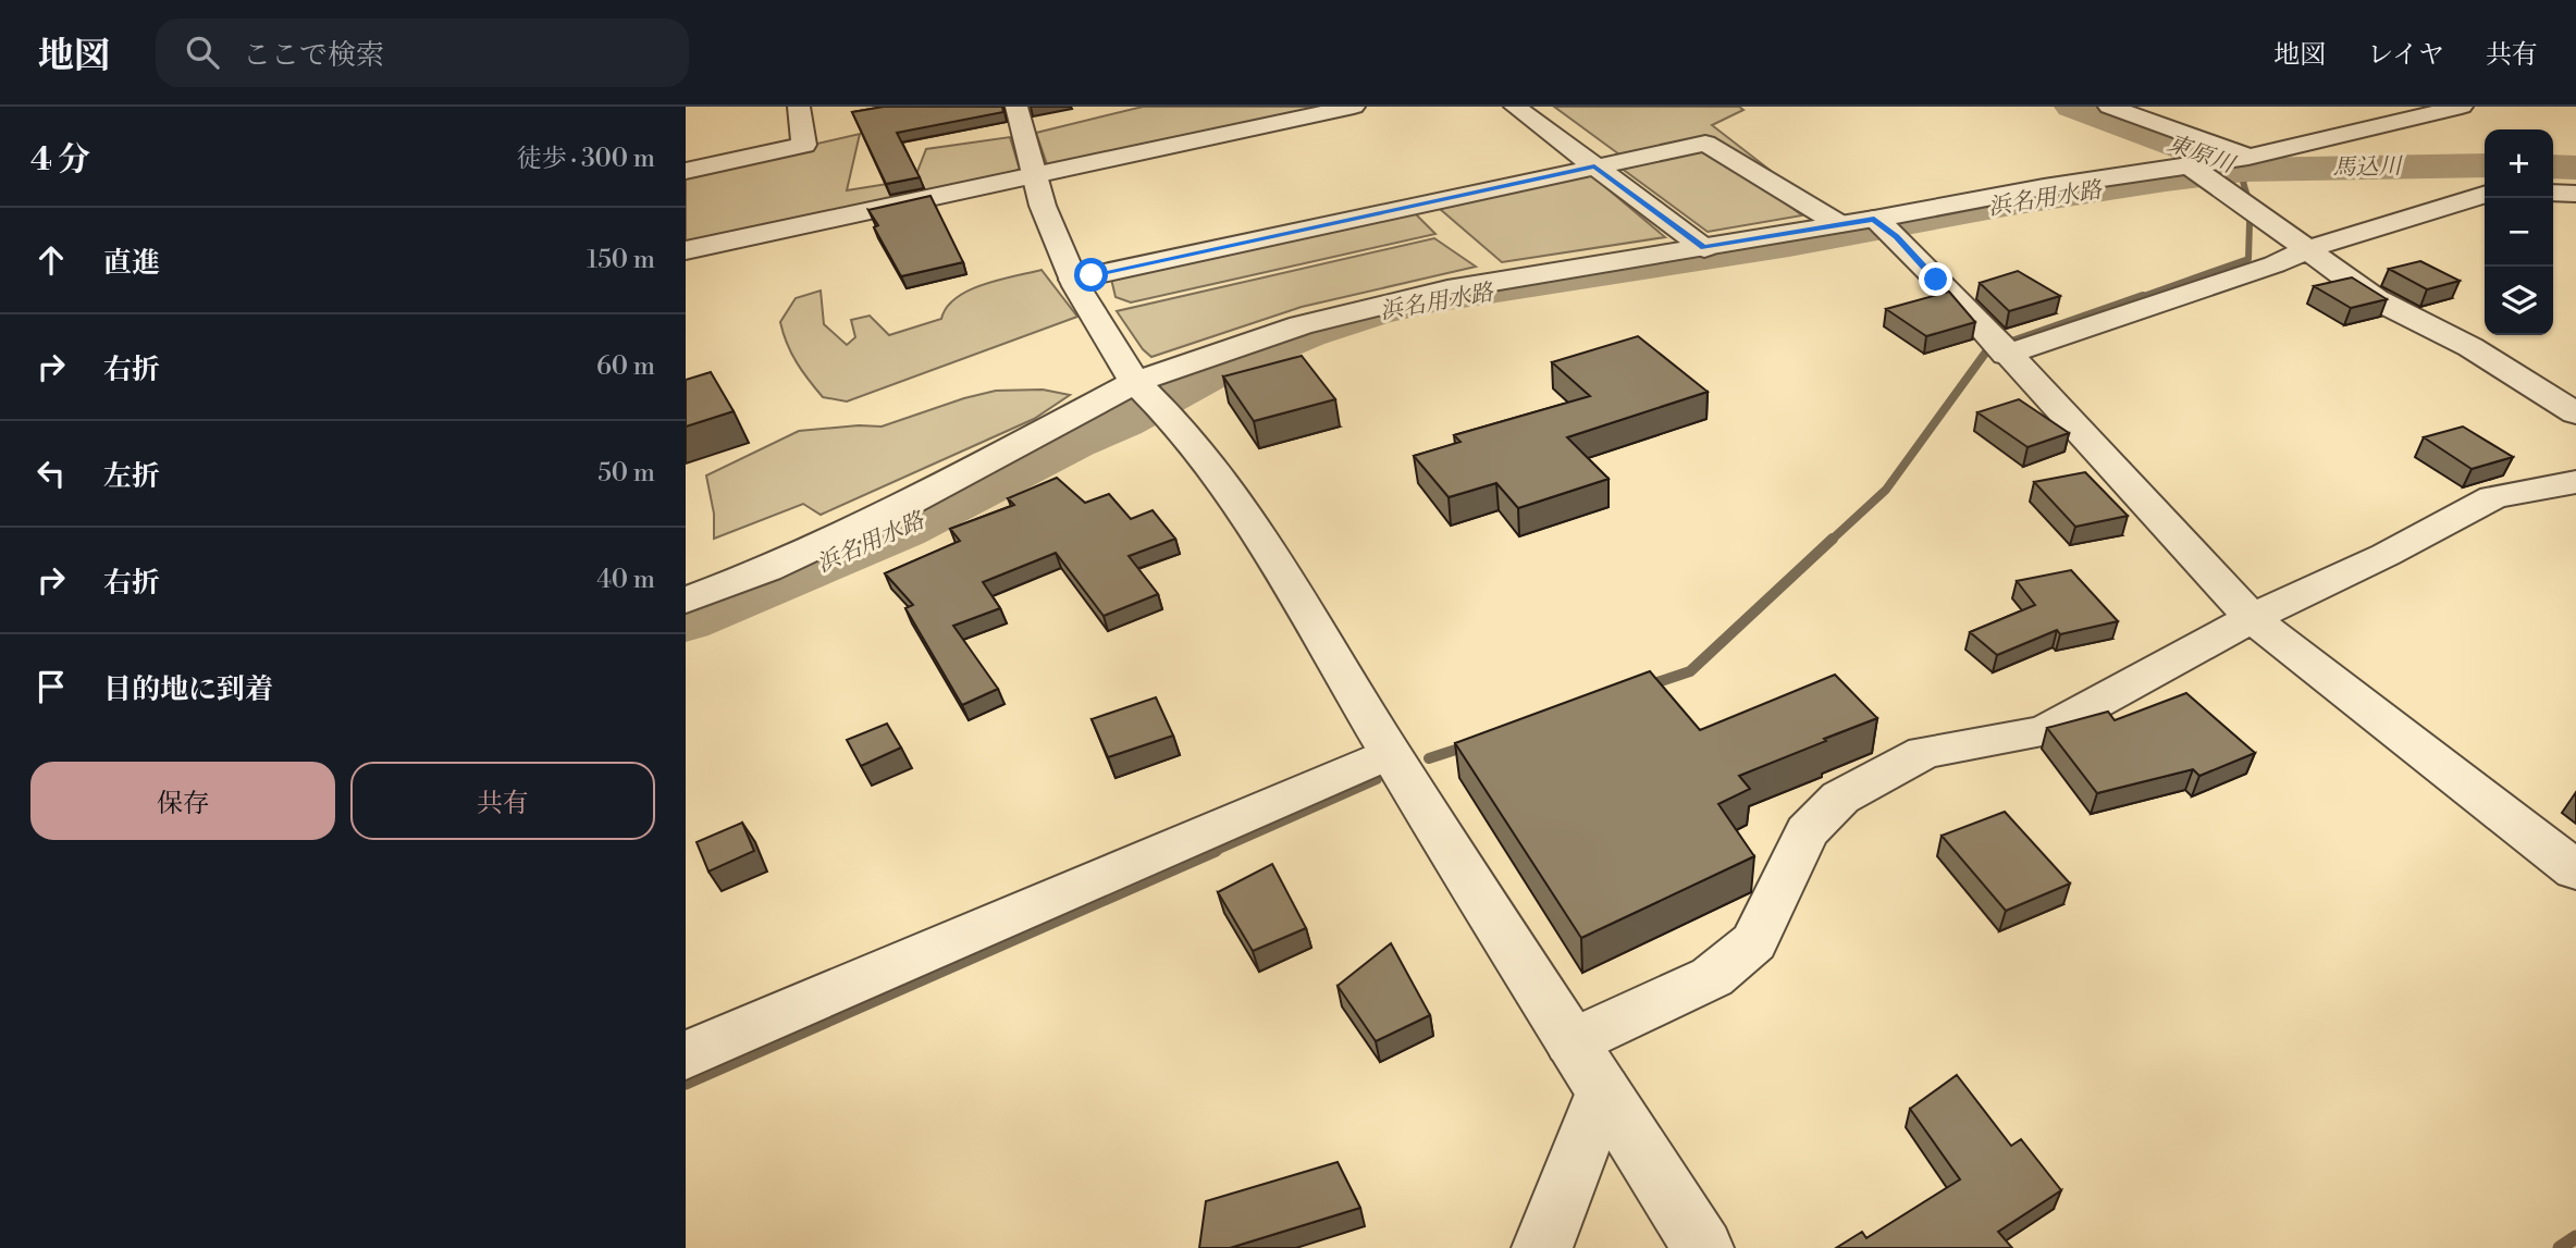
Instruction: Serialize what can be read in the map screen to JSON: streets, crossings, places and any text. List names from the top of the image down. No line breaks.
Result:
{"water":["東原川","馬込川","浜名用水路"],"page":{"header":"地図","search":"ここで検索","nav":["地図","レイヤ","共有"],"heading":["4 分","徒歩 · 300 m"],"map_buttons":["+","−"],"list":[["直進","150 m"],["右折","60 m"],["左折","50 m"],["右折","40 m"],"目的地に到着"],"buttons":["保存","共有"]}}
